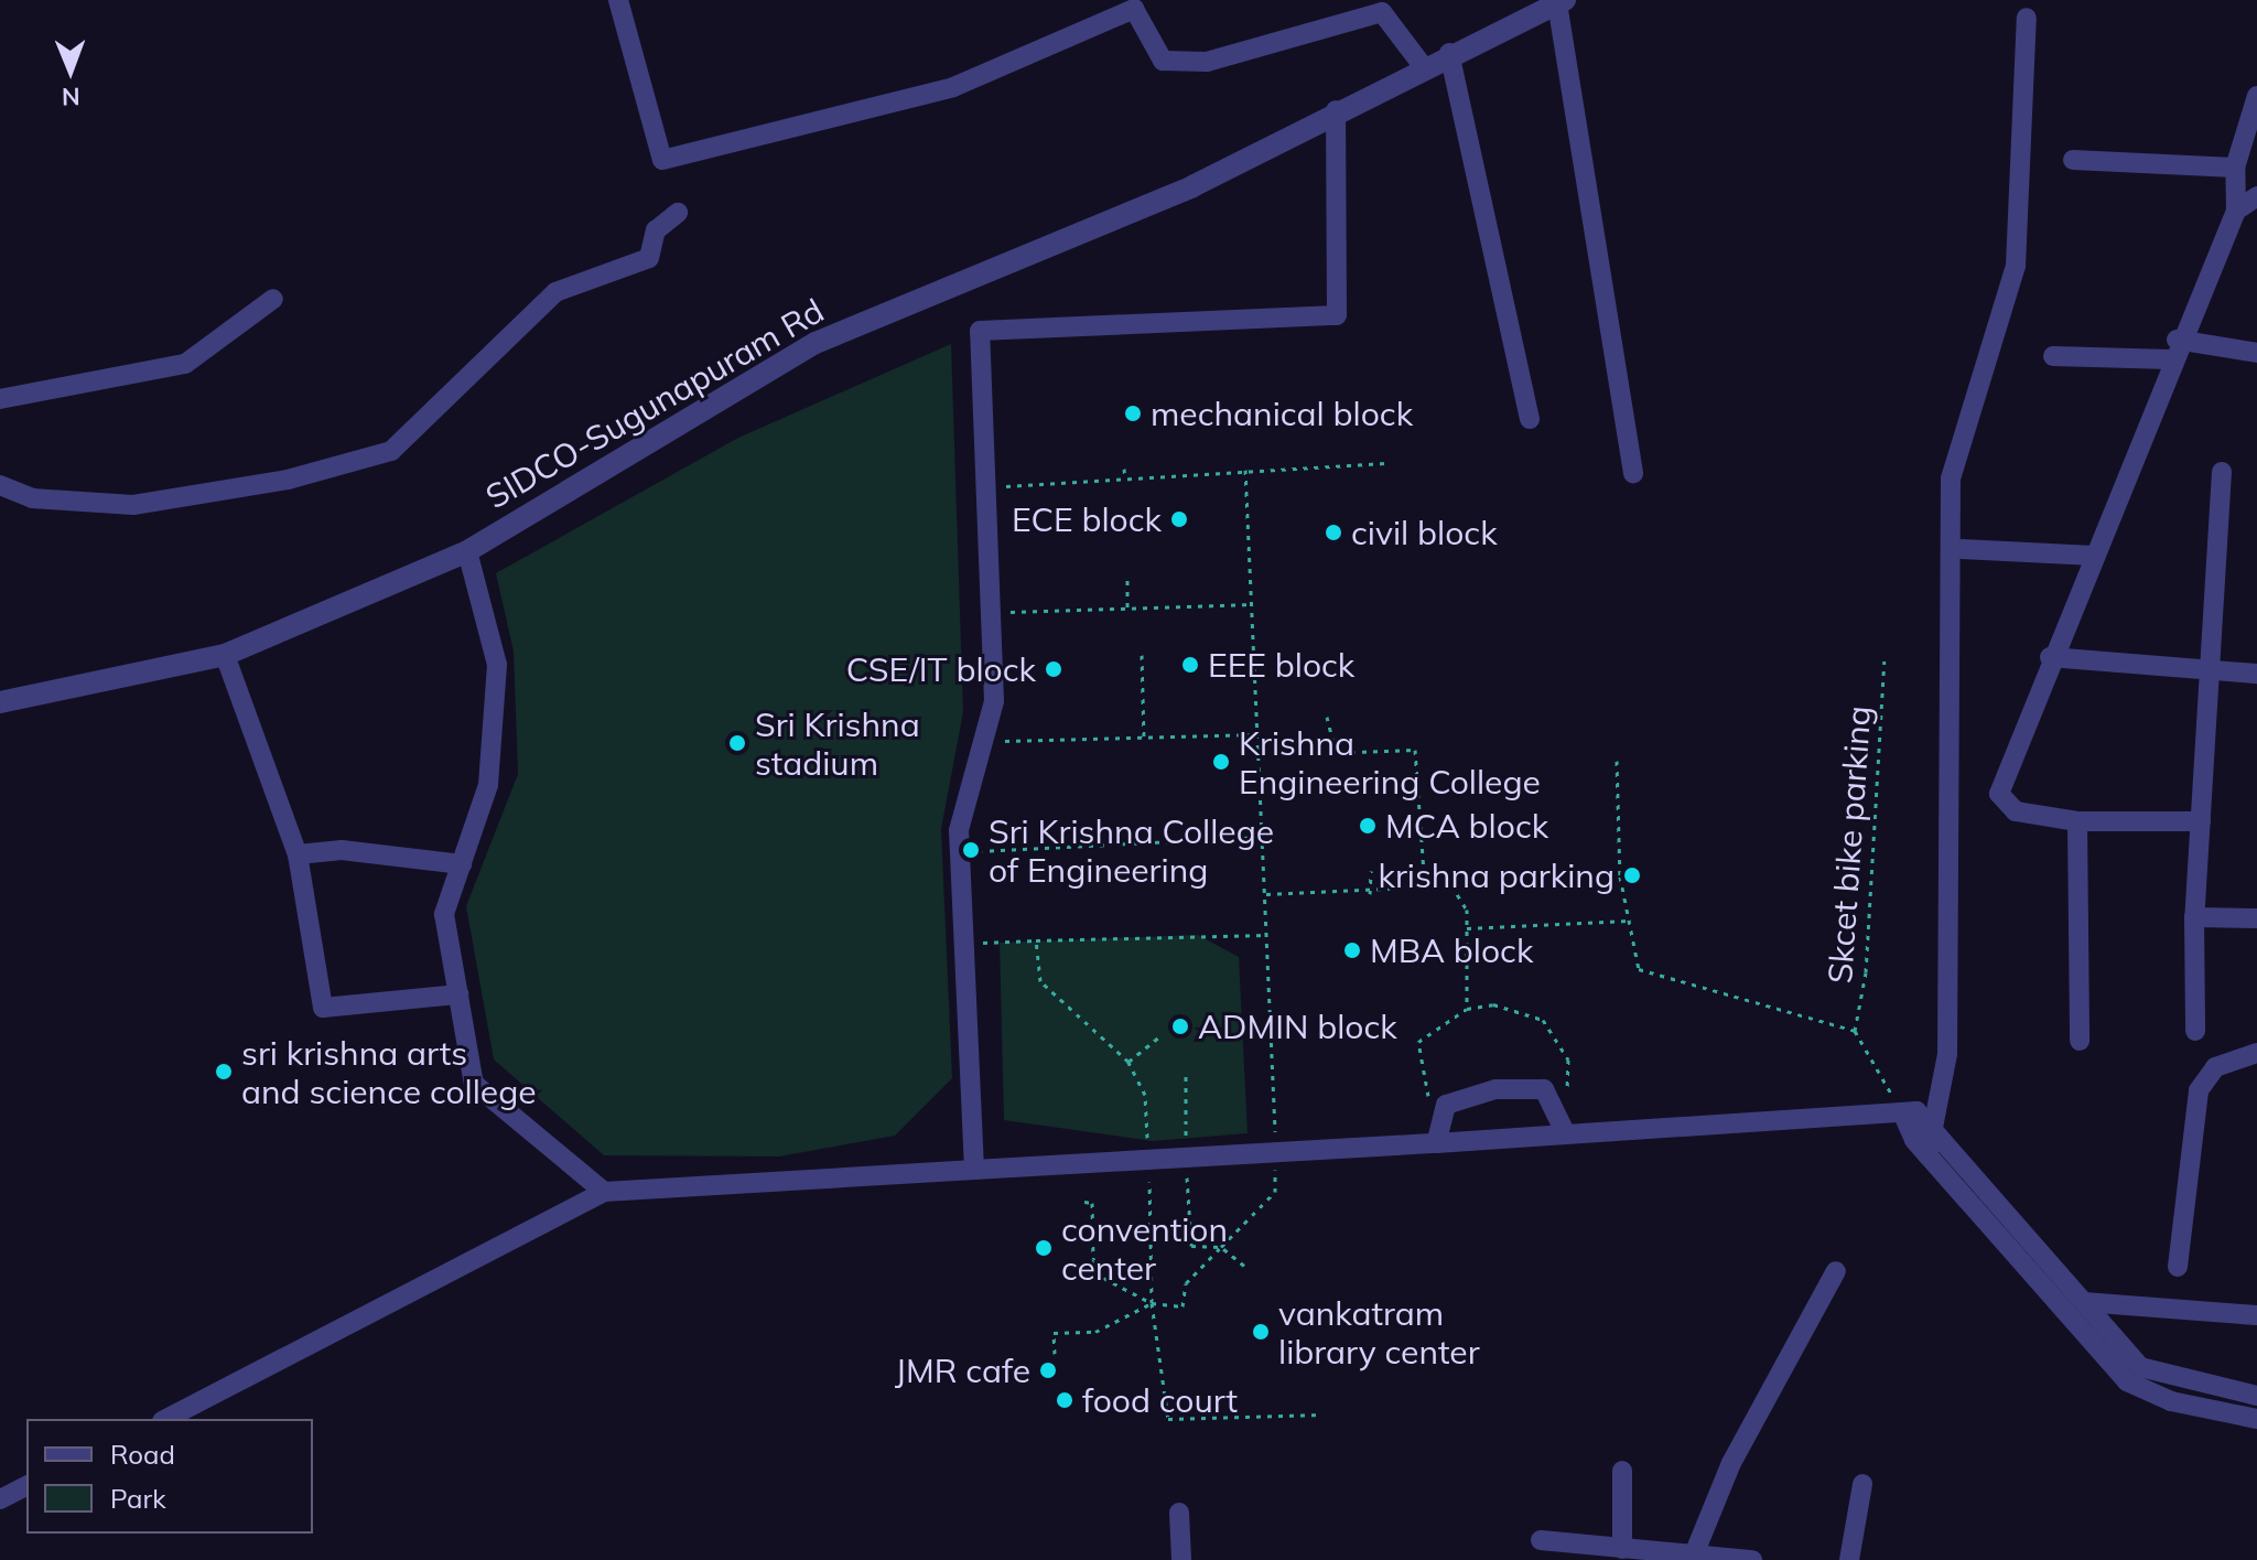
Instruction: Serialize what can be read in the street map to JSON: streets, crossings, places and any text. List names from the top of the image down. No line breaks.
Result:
{"streets":{"street":["SIDCO-Sugunapuram Rd"],"path":["Skcet bike parking"]},"places":["mechanical block","ECE block","civil block","EEE block","CSE/IT block","Sri Krishna stadium","Krishna Engineering College","MCA block","Sri Krishna College of Engineering","krishna parking","MBA block","ADMIN block","sri krishna arts and science college","convention center","vankatram library center","JMR cafe","food court"],"legend":["Road","Park"],"north":"bottom"}
